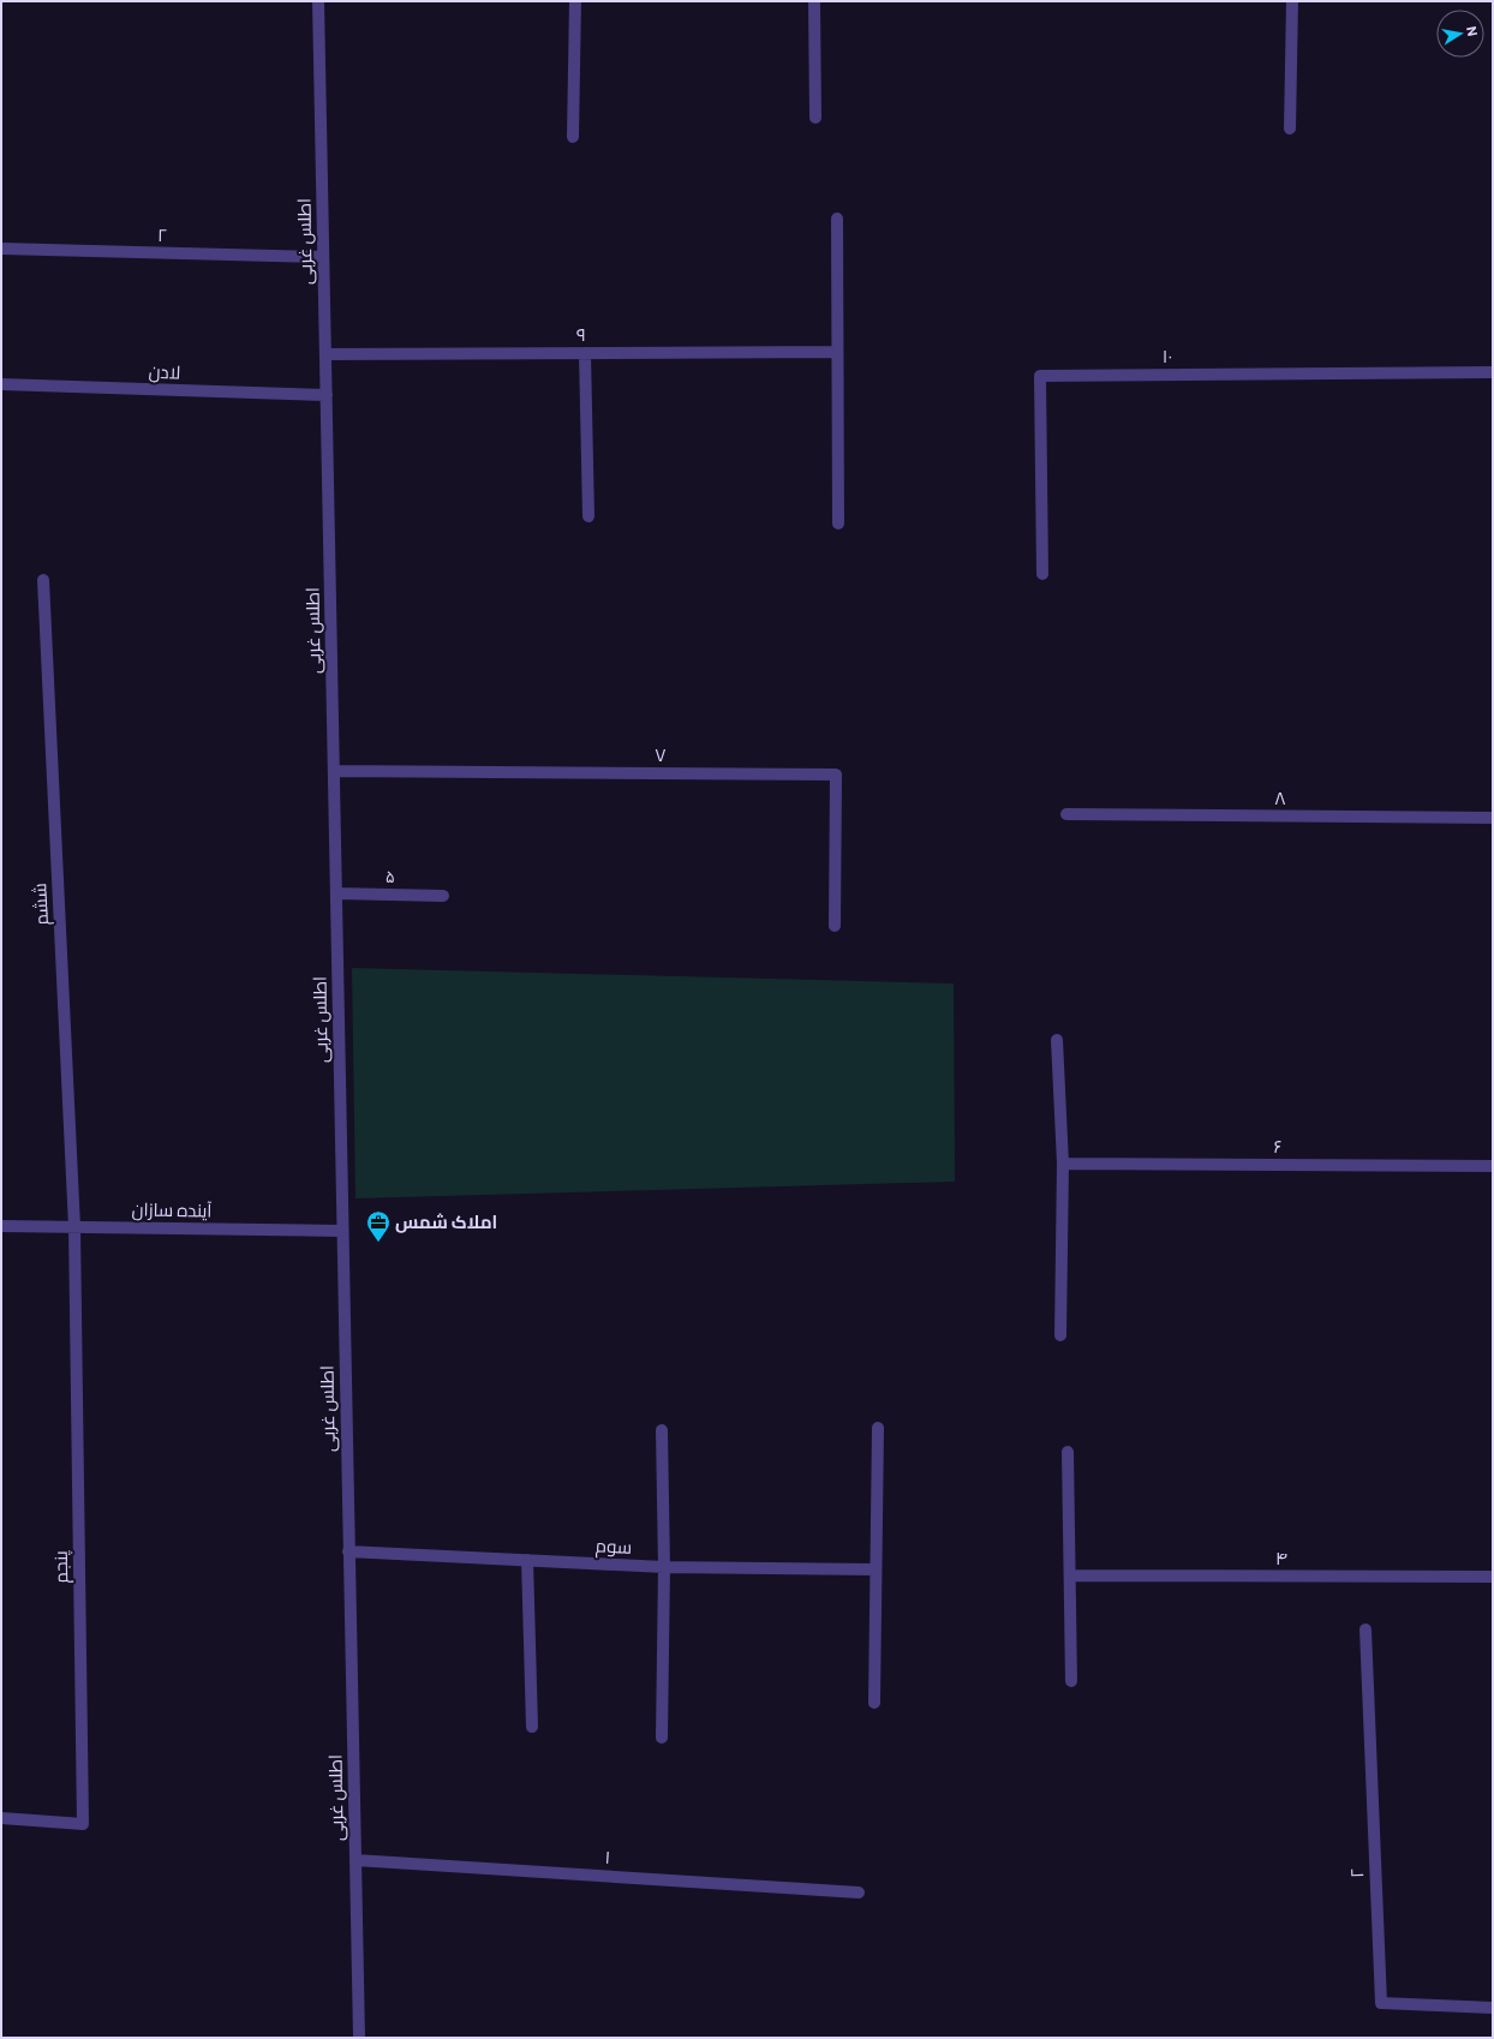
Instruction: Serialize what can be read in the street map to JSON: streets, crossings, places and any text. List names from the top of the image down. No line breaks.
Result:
{"streets":{"street":["۲","اطلس غربی","۹","۱۰","لادن","۷","۸","۵","ششم","۶","آینده سازان","سوم","۴","پنجم","۱"]},"crossings":[["۲","اطلس غربی"],["اطلس غربی","۹"],["اطلس غربی","لادن"],["اطلس غربی","۷"],["اطلس غربی","۵"],["اطلس غربی","آینده سازان"],["اطلس غربی","سوم"],["اطلس غربی","۱"],["ششم","آینده سازان"],["ششم","پنجم"],["آینده سازان","پنجم"]],"places":{"office":["املاک شمس"]},"north":"right"}
